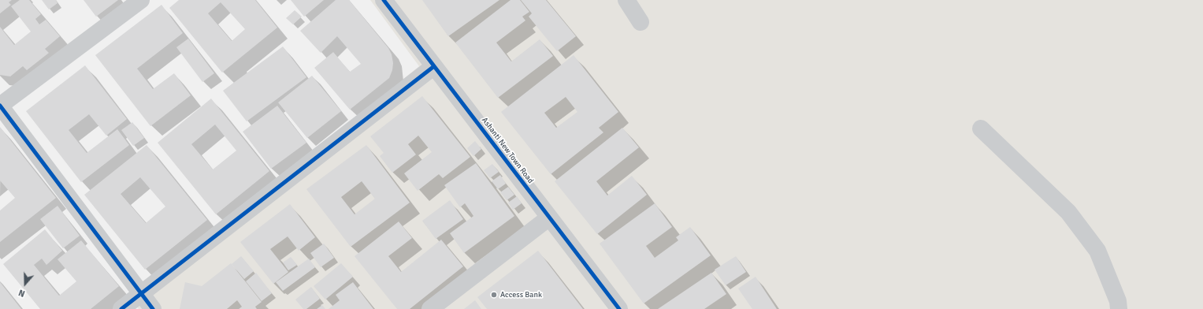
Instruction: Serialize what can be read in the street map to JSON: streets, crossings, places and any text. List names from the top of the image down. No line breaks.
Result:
{"streets":{"street":["Ashanti New Town Road"]},"places":["Access Bank"],"north":"bottom"}
